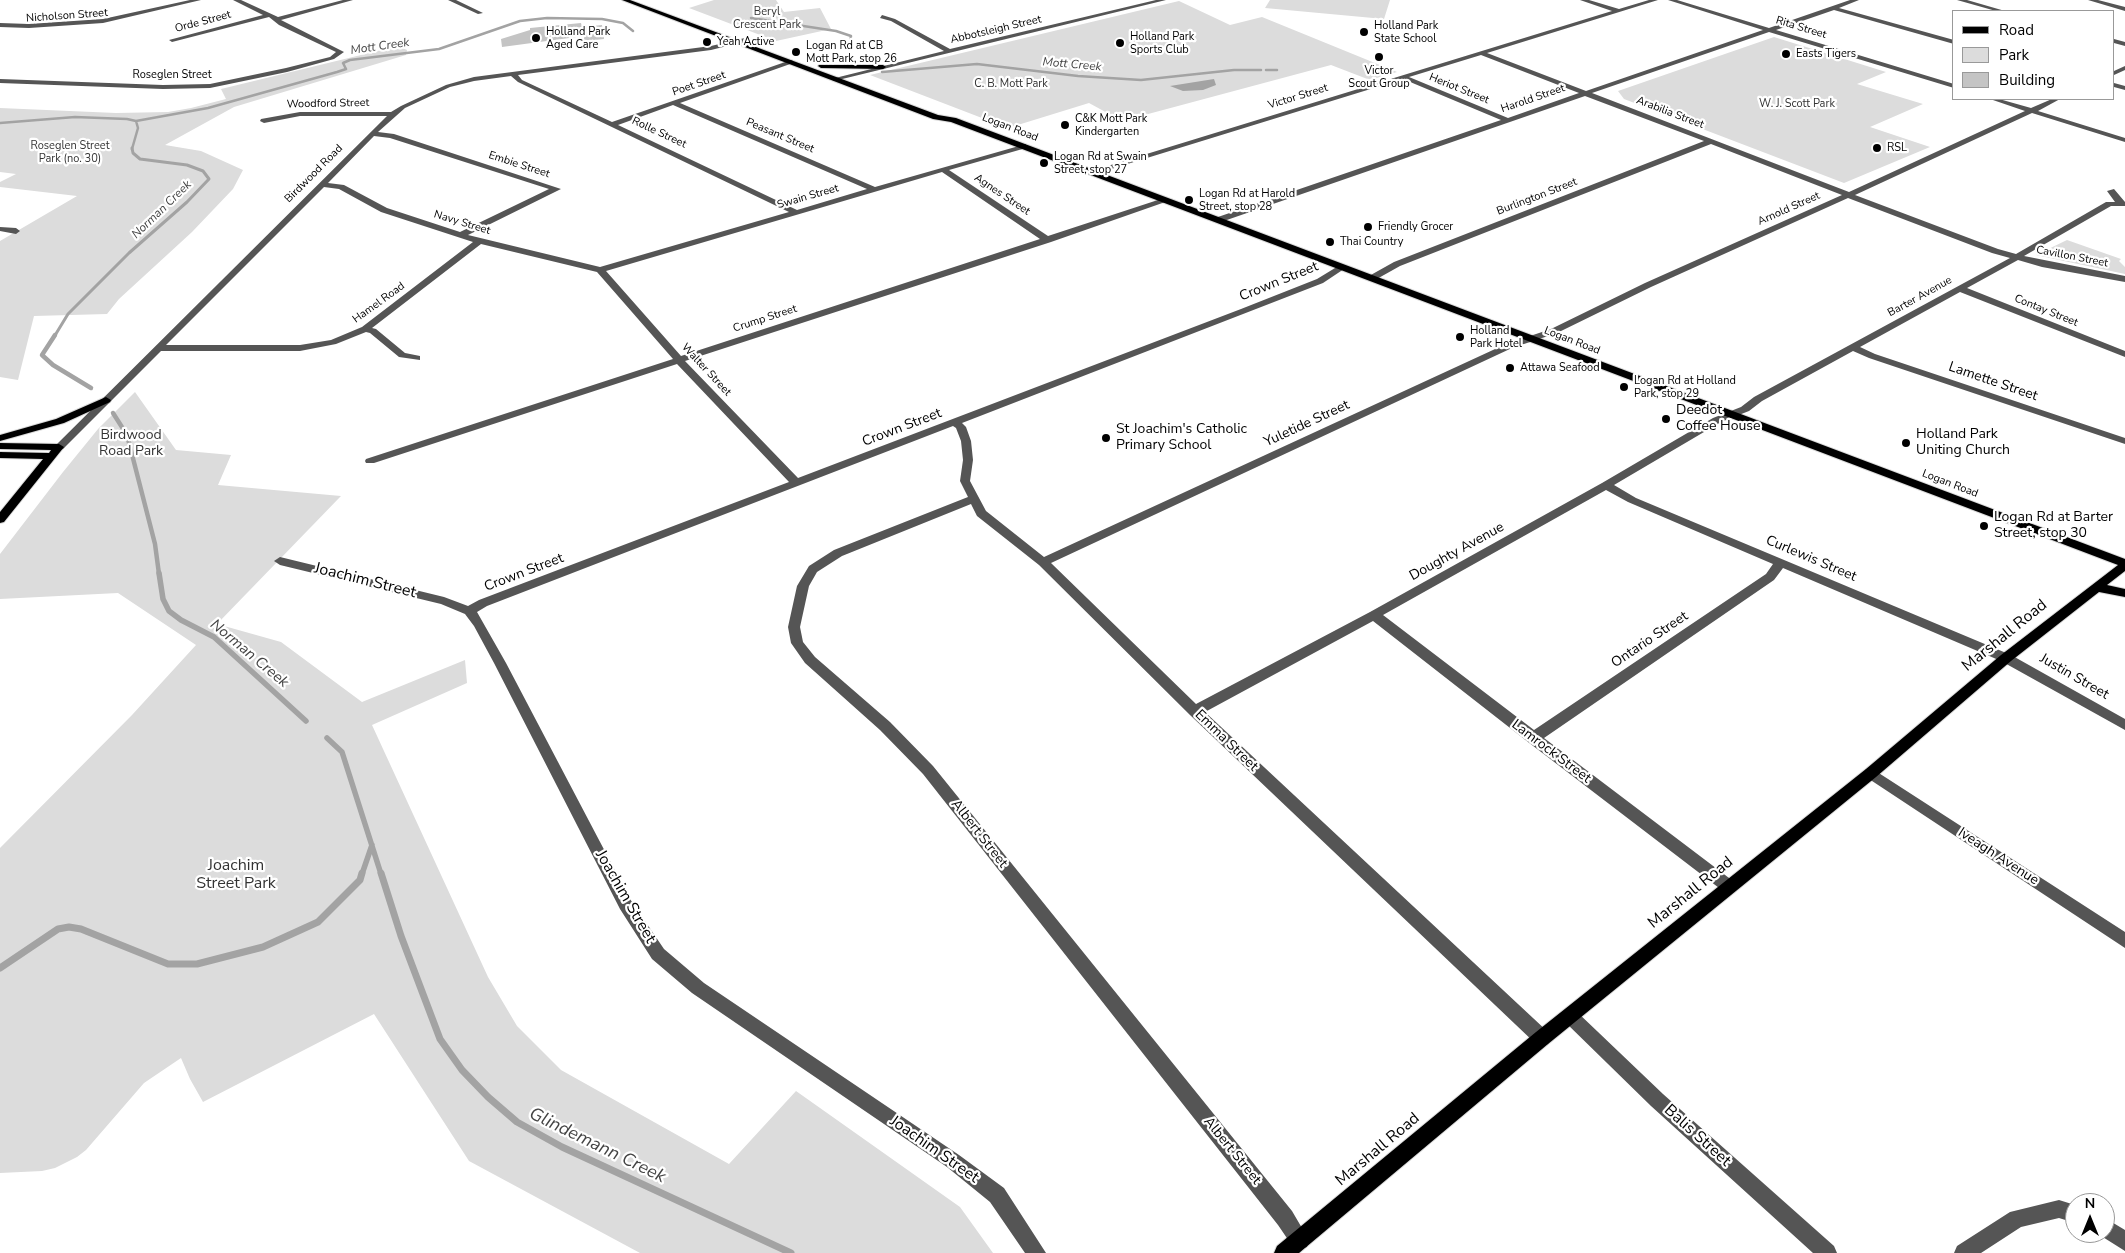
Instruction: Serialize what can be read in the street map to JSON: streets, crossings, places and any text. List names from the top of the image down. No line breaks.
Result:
{"streets":{"main road":["Logan Road","Marshall Road"],"street":["Nicholson Street","Orde Street","Rita Street","Abbotsleigh Street","Roseglen Street","Poet Street","Heriot Street","Victor Street","Harold Street","Woodford Street","Arabilia Street","Rolle Street","Peasant Street","Embie Street","Birdwood Road","Agnes Street","Swain Street","Burlington Street","Arnold Street","Navy Street","Cavillon Street","Crown Street","Barter Avenue","Hamel Road","Contay Street","Crump Street","Walter Street","Lamette Street","Yuletide Street","Doughty Avenue","Curlewis Street","Joachim Street","Ontario Street","Justin Street","Emma Street","Lamrock Street","Albert Street","Iveagh Avenue","Balis Street"]},"crossings":[["Rita Street","Harold Street"],["Abbotsleigh Street","Logan Road"],["Poet Street","Logan Road"],["Poet Street","Rolle Street"],["Poet Street","Peasant Street"],["Heriot Street","Victor Street"],["Heriot Street","Harold Street"],["Victor Street","Arabilia Street"],["Victor Street","Logan Road"],["Harold Street","Arabilia Street"],["Harold Street","Logan Road"],["Woodford Street","Birdwood Road"],["Arabilia Street","Burlington Street"],["Arabilia Street","Arnold Street"],["Arabilia Street","Cavillon Street"],["Arabilia Street","Barter Avenue"],["Logan Road","Birdwood Road"],["Logan Road","Swain Street"],["Logan Road","Burlington Street"],["Logan Road","Arnold Street"],["Logan Road","Crown Street"],["Logan Road","Barter Avenue"],["Logan Road","Crump Street"],["Logan Road","Yuletide Street"],["Logan Road","Doughty Avenue"],["Logan Road","Marshall Road"],["Rolle Street","Birdwood Road"],["Rolle Street","Swain Street"],["Peasant Street","Swain Street"],["Embie Street","Birdwood Road"],["Embie Street","Navy Street"],["Birdwood Road","Navy Street"],["Birdwood Road","Hamel Road"],["Agnes Street","Swain Street"],["Agnes Street","Crump Street"],["Swain Street","Navy Street"],["Swain Street","Walter Street"],["Arnold Street","Yuletide Street"],["Navy Street","Hamel Road"],["Navy Street","Walter Street"],["Cavillon Street","Barter Avenue"],["Crown Street","Walter Street"],["Crown Street","Joachim Street"],["Crown Street","Emma Street"],["Barter Avenue","Contay Street"],["Barter Avenue","Lamette Street"],["Barter Avenue","Doughty Avenue"],["Crump Street","Walter Street"],["Yuletide Street","Emma Street"],["Doughty Avenue","Curlewis Street"],["Doughty Avenue","Emma Street"],["Doughty Avenue","Lamrock Street"],["Curlewis Street","Marshall Road"],["Curlewis Street","Ontario Street"],["Curlewis Street","Justin Street"],["Marshall Road","Justin Street"],["Marshall Road","Emma Street"],["Marshall Road","Lamrock Street"],["Marshall Road","Albert Street"],["Marshall Road","Iveagh Avenue"],["Marshall Road","Balis Street"],["Ontario Street","Lamrock Street"],["Emma Street","Albert Street"]],"water":["Mott Creek","Norman Creek","Glindemann Creek"],"parks":["Beryl Crescent Park","C. B. Mott Park","W. J. Scott Park","Roseglen Street Park (no. 30)","Birdwood Road Park","Joachim Street Park"],"places":["Holland Park State School","Holland Park Aged Care","Yeah Active","Holland Park Sports Club","Logan Rd at CB Mott Park, stop 26","Easts Tigers","Victor Scout Group","C&K Mott Park Kindergarten","RSL","Logan Rd at Swain Street, stop 27","Logan Rd at Harold Street, stop 28","Friendly Grocer","Thai Country","Holland Park Hotel","Attawa Seafood","Logan Rd at Holland Park, stop 29","Deedot Coffee House","St Joachim's Catholic Primary School","Holland Park Uniting Church","Logan Rd at Barter Street, stop 30"],"legend":["Road","Park","Building"],"north":"top"}
